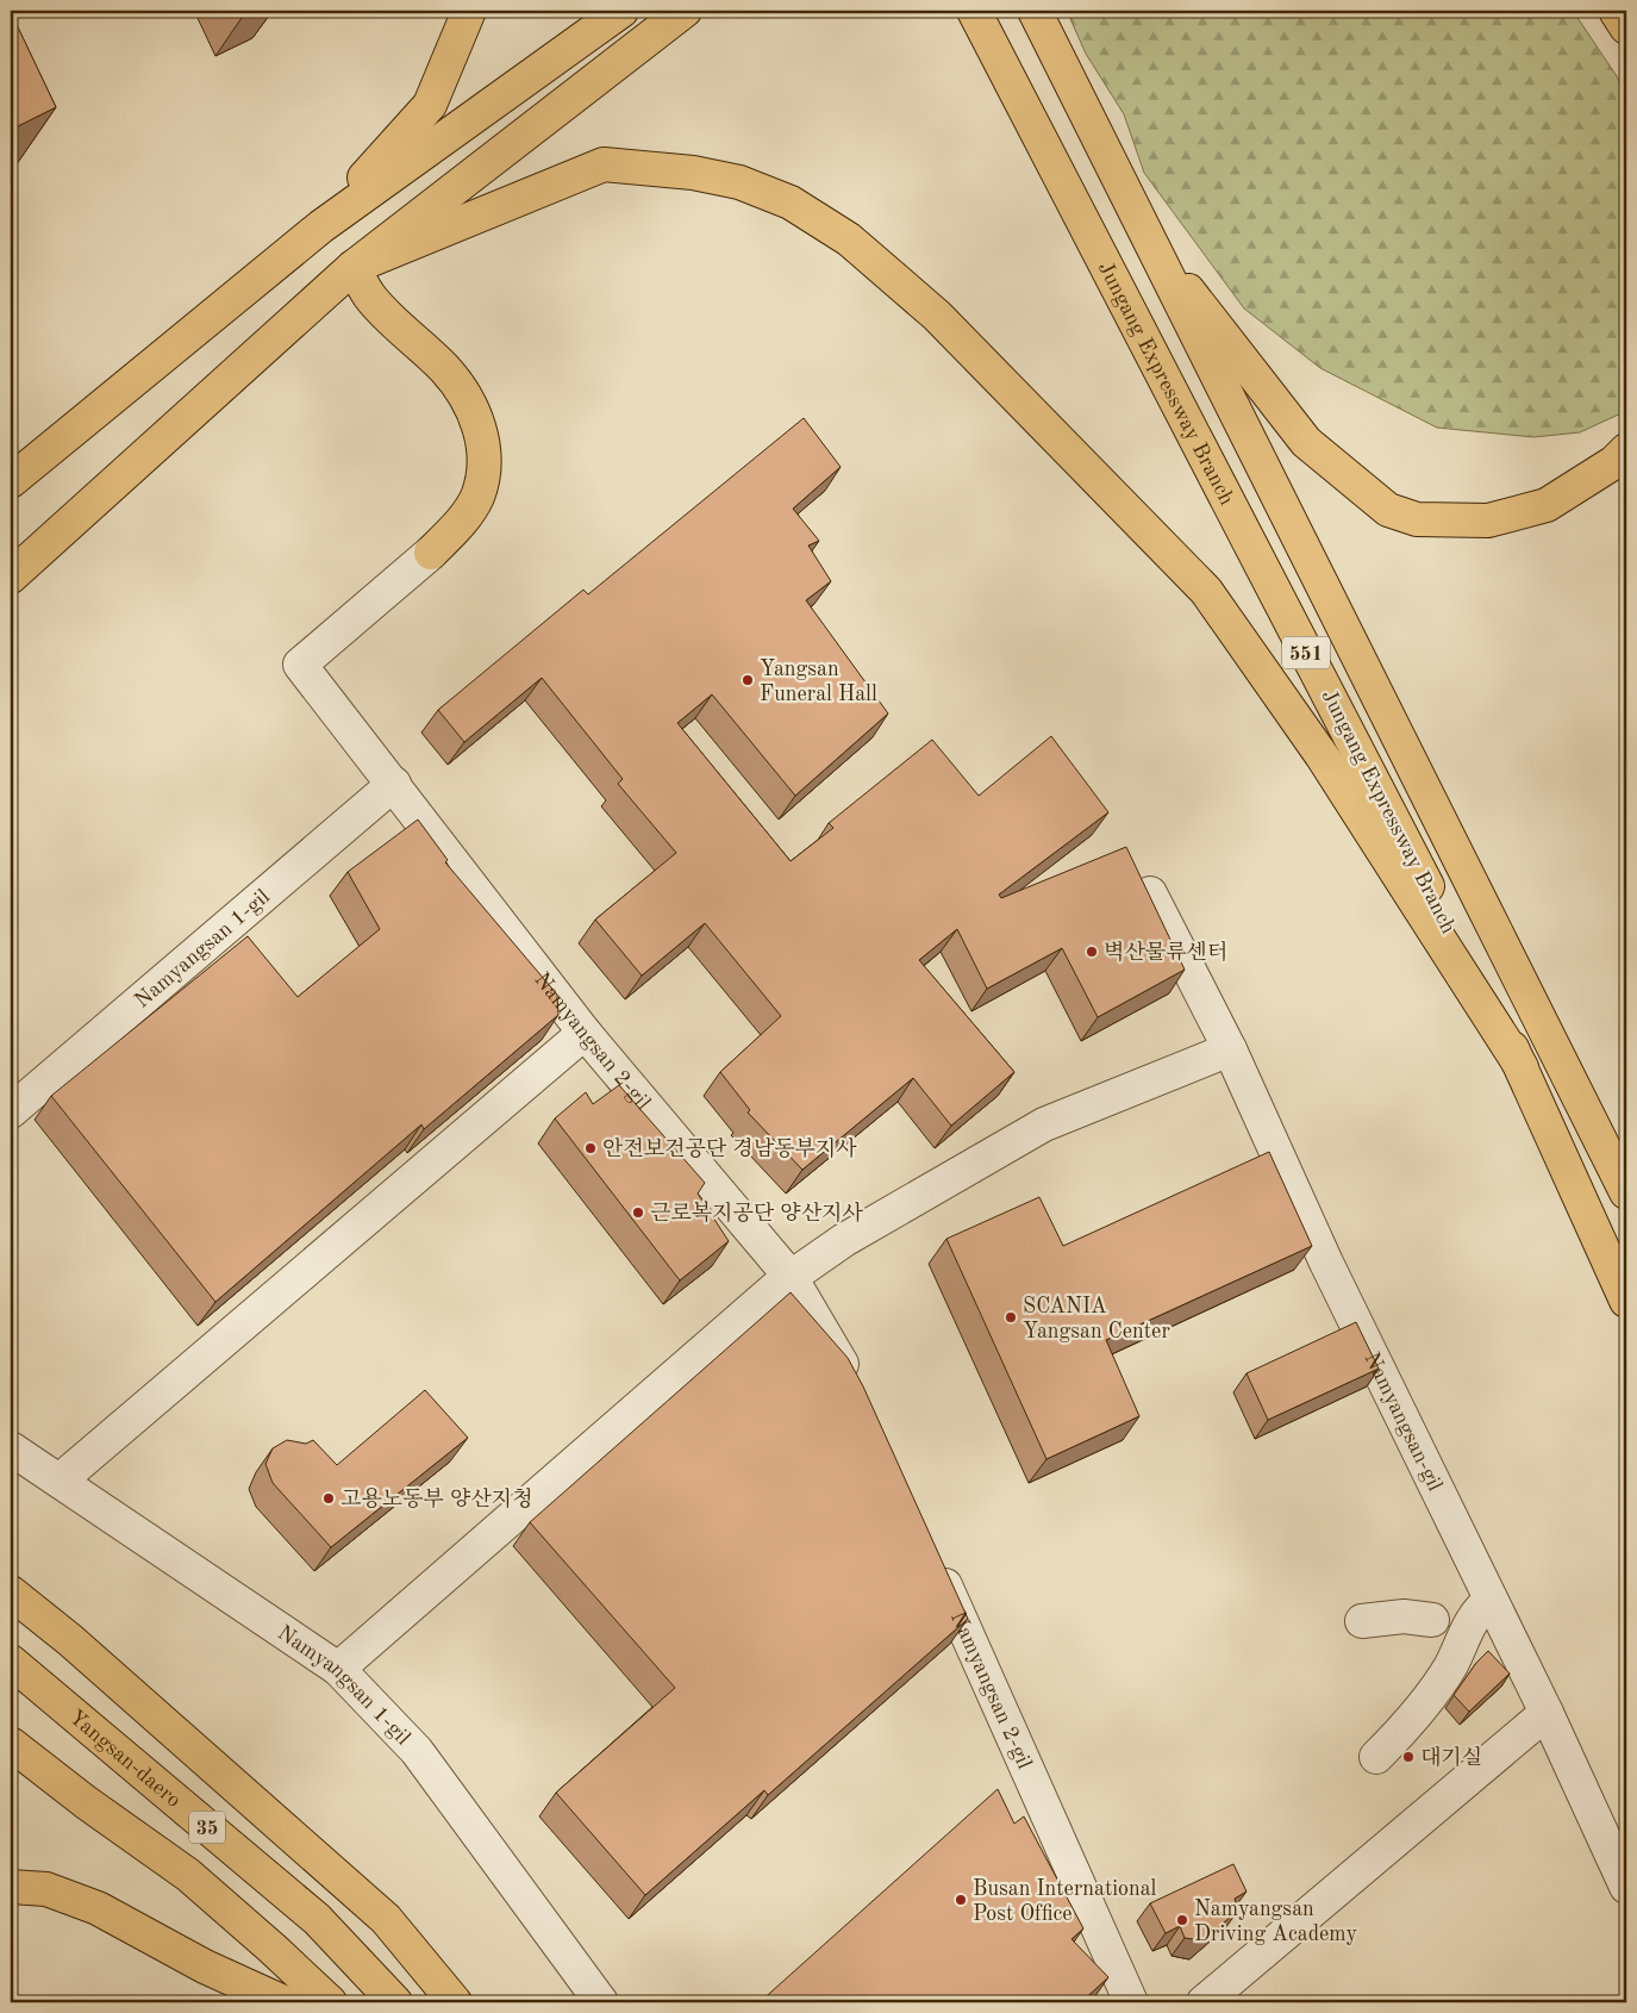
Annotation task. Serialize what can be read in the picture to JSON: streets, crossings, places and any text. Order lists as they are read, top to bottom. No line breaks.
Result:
{"streets":{"main road":["Jungang Expressway Branch","551","Yangsan-daero","35"],"street":["Namyangsan 1-gil","Namyangsan 2-gil","Namyangsan-gil"]},"crossings":[["Namyangsan 1-gil","Namyangsan 2-gil"]],"places":["Yangsan Funeral Hall","벽산물류센터","안전보건공단 경남동부지사","근로복지공단 양산지사","SCANIA Yangsan Center","고용노동부 양산지청","대기실","Busan International Post Office","Namyangsan Driving Academy"]}
